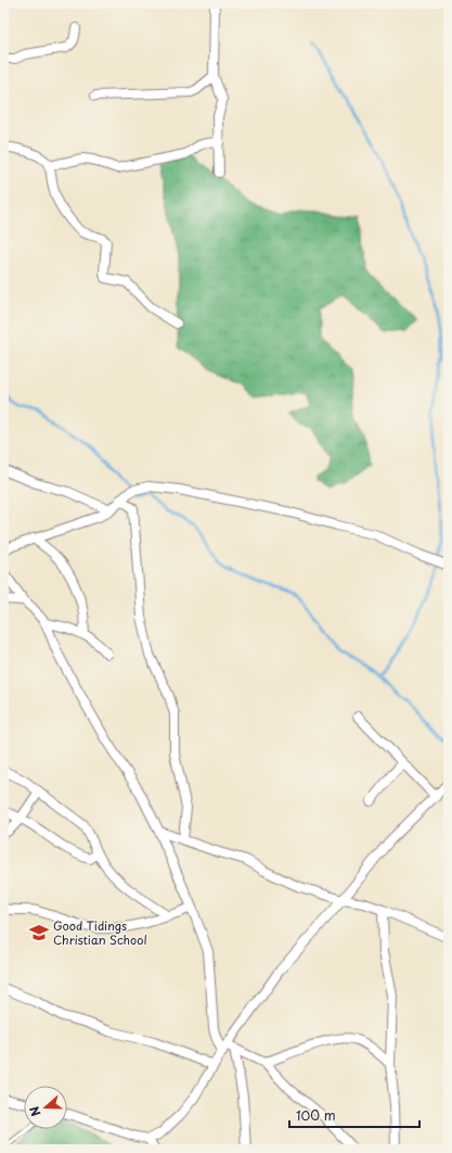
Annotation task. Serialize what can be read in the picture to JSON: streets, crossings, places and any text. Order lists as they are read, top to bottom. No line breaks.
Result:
{"places":{"school or university":["Good Tidings Christian School"]},"scale_bar":"100 m","north":"left"}
